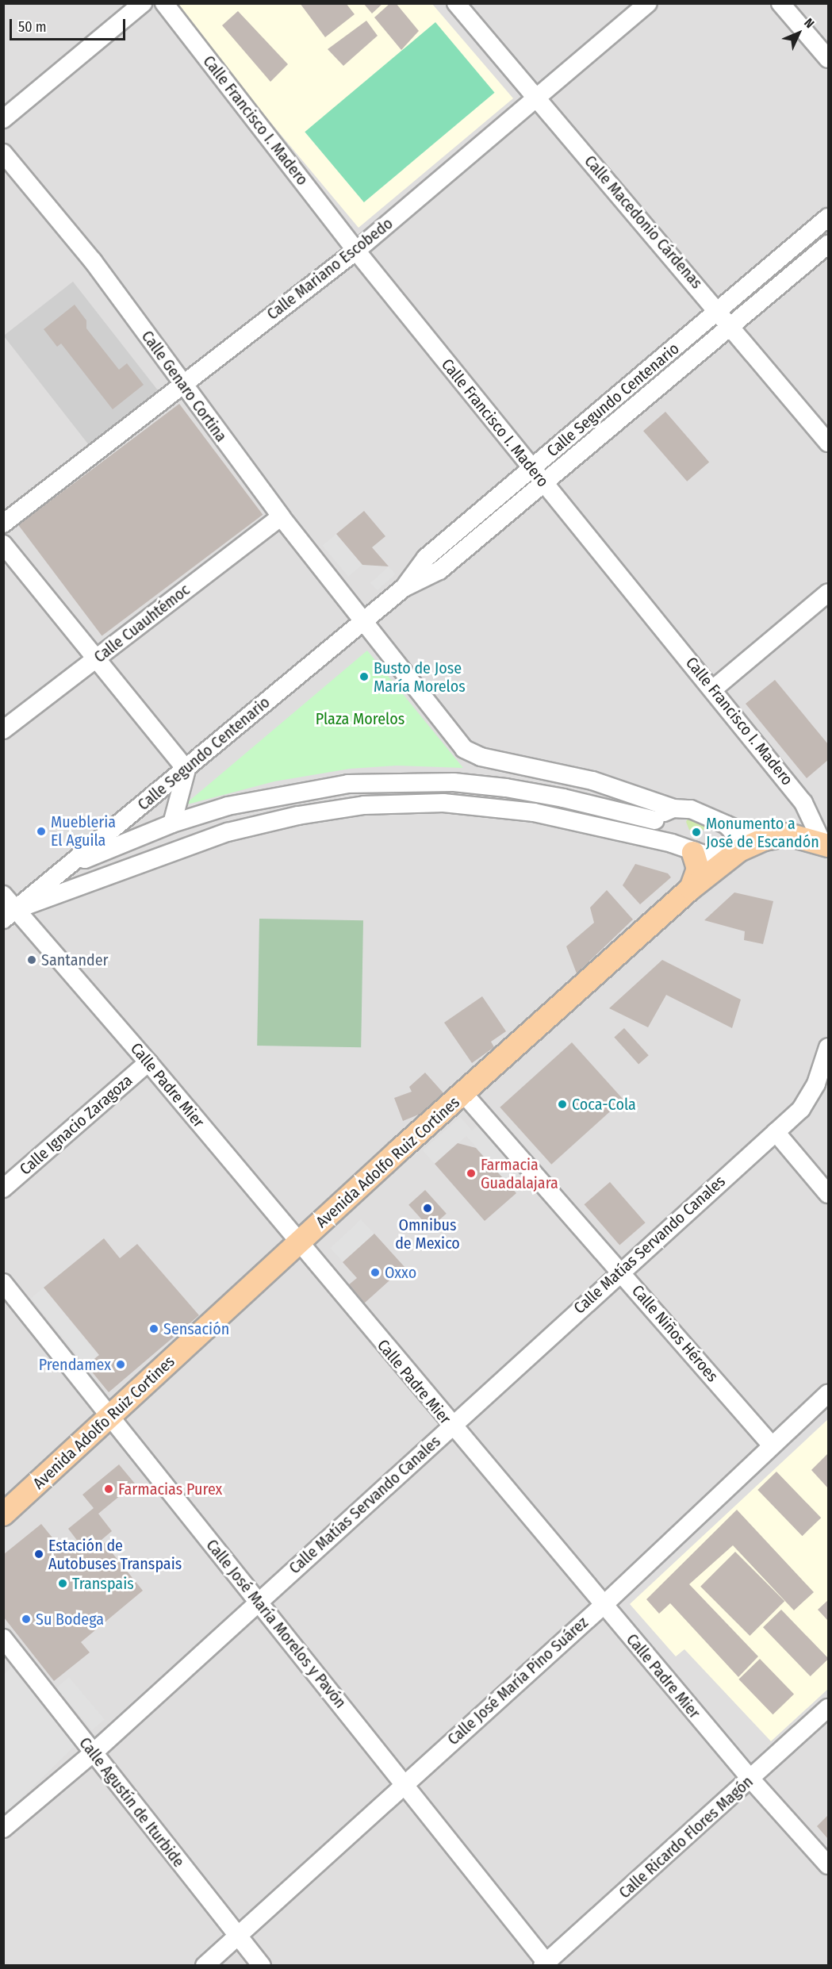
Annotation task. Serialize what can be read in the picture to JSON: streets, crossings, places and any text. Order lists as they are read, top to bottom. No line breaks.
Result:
{"streets":{"main road":["Avenida Adolfo Ruiz Cortines"],"street":["Calle Francisco I. Madero","Calle Macedonio Cárdenas","Calle Mariano Escobedo","Calle Genaro Cortina","Calle Segundo Centenario","Calle Cuauhtémoc","Calle Padre Mier","Calle Ignacio Zaragoza","Calle Matías Servando Canales","Calle Niños Héroes","Calle José María Morelos y Pavón","Calle José María Pino Suárez","Calle Agustín de Iturbide","Calle Ricardo Flores Magón"]},"crossings":[["Calle Francisco I. Madero","Calle Mariano Escobedo"],["Calle Francisco I. Madero","Calle Segundo Centenario"],["Calle Macedonio Cárdenas","Calle Mariano Escobedo"],["Calle Macedonio Cárdenas","Calle Segundo Centenario"],["Calle Mariano Escobedo","Calle Genaro Cortina"],["Calle Genaro Cortina","Calle Segundo Centenario"],["Calle Genaro Cortina","Calle Cuauhtémoc"],["Calle Genaro Cortina","Avenida Adolfo Ruiz Cortines"],["Calle Segundo Centenario","Calle Padre Mier"],["Calle Padre Mier","Calle Ignacio Zaragoza"],["Calle Padre Mier","Avenida Adolfo Ruiz Cortines"],["Calle Padre Mier","Calle Matías Servando Canales"],["Calle Padre Mier","Calle José María Pino Suárez"],["Calle Padre Mier","Calle Ricardo Flores Magón"],["Avenida Adolfo Ruiz Cortines","Calle Niños Héroes"],["Avenida Adolfo Ruiz Cortines","Calle José María Morelos y Pavón"],["Calle Matías Servando Canales","Calle Niños Héroes"],["Calle Matías Servando Canales","Calle José María Morelos y Pavón"],["Calle Matías Servando Canales","Calle Agustín de Iturbide"],["Calle Niños Héroes","Calle José María Pino Suárez"],["Calle José María Morelos y Pavón","Calle José María Pino Suárez"],["Calle José María Morelos y Pavón","Calle Ricardo Flores Magón"],["Calle José María Pino Suárez","Calle Agustín de Iturbide"]],"parks":["Plaza Morelos"],"places":["Busto de Jose María Morelos","Muebleria El Aguila","Monumento a José de Escandón","Santander","Coca-Cola","Farmacia Guadalajara","Omnibus de Mexico","Oxxo","Sensación","Prendamex","Farmacias Purex","Estación de Autobuses Transpais","Transpais","Su Bodega"],"scale_bar":"50 m","north":"top right"}
